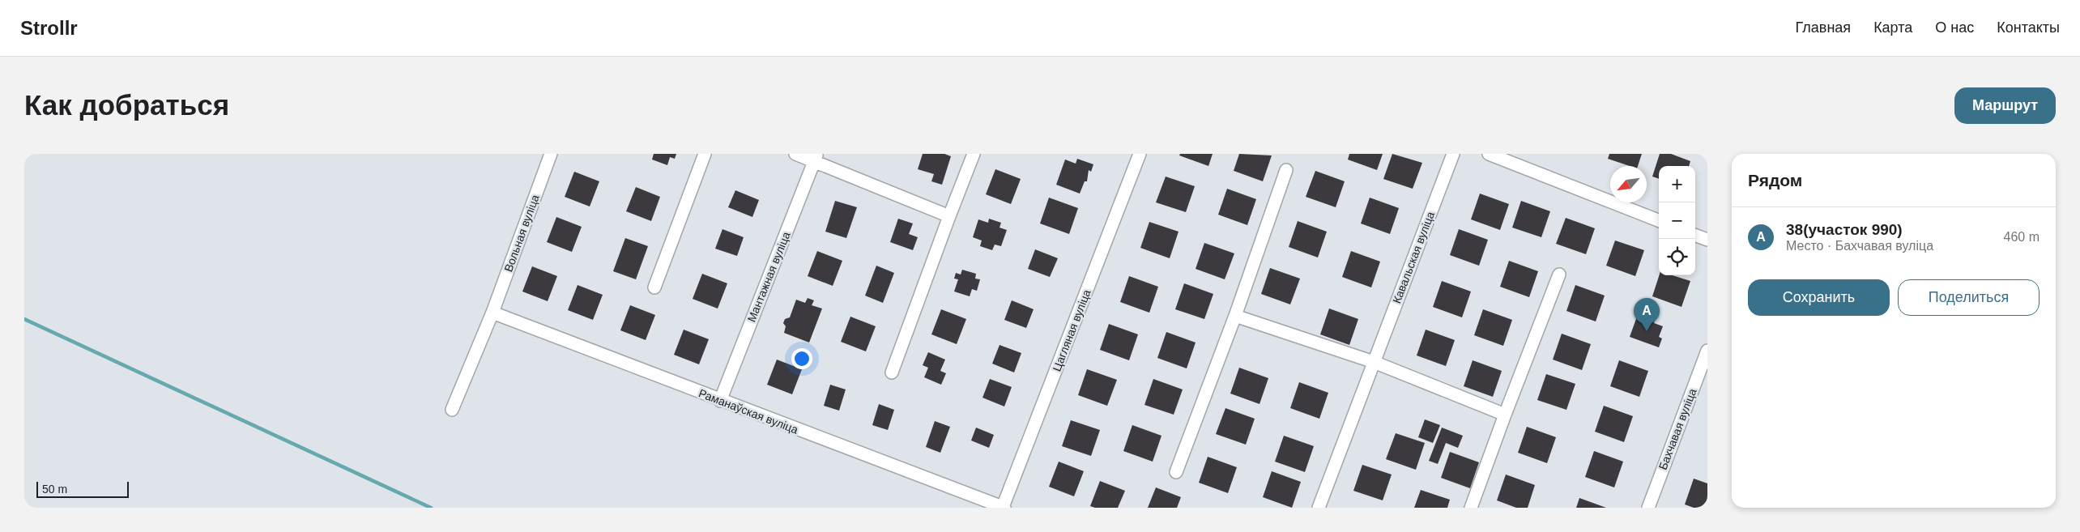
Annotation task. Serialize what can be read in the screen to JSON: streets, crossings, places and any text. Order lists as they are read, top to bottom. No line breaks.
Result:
{"streets":{"street":["Вольная вуліца","Кавальская вуліца","Мантажная вуліца","Цагляная вуліца","Раманаўская вуліца","Бахчавая вуліца"]},"crossings":[["Вольная вуліца","Раманаўская вуліца"],["Мантажная вуліца","Раманаўская вуліца"],["Цагляная вуліца","Раманаўская вуліца"]],"scale_bar":"50 m","north":"bottom left","page":{"header":"Strollr","nav":["Главная","Карта","О нас","Контакты"],"buttons":["Маршрут",["Сохранить","Поделиться"]],"title":"Как добраться","heading":"Рядом","map_buttons":["+","−"],"list":[{"mark":"A","name":"38(участок 990)","note":"Место · Бахчавая вуліца","value":"460 m"}],"pins":"A","scale":"50 m"}}
